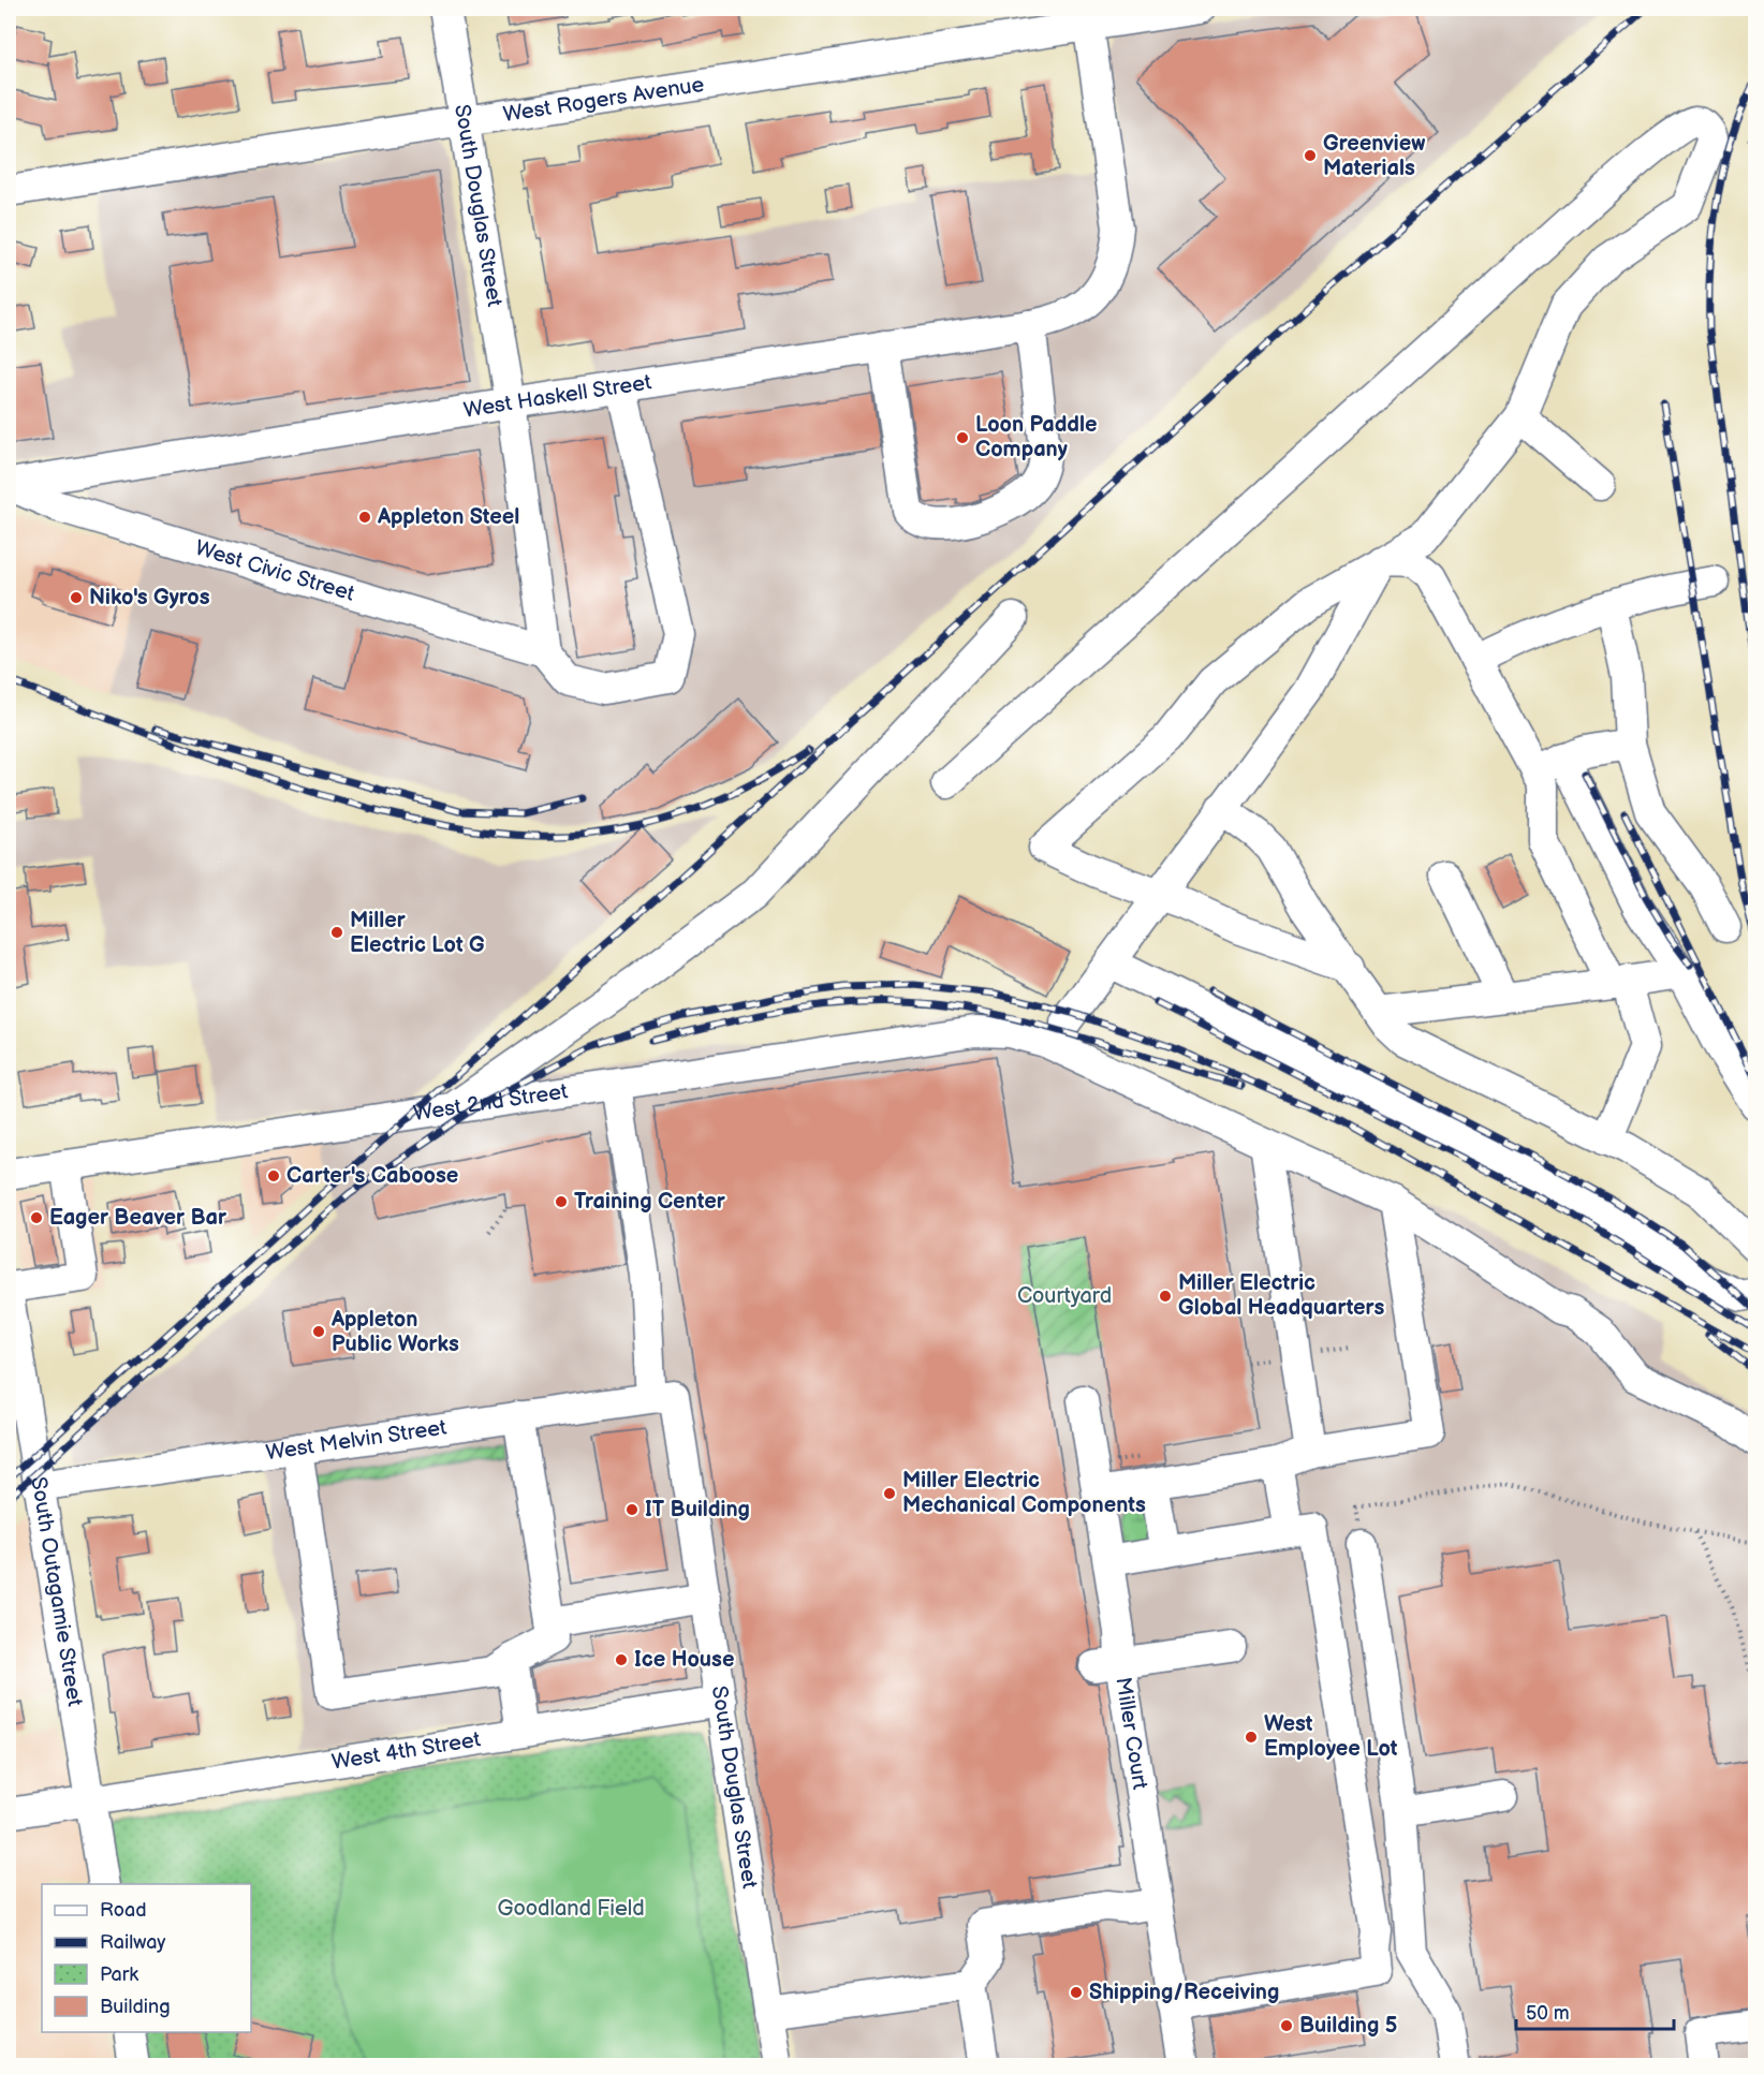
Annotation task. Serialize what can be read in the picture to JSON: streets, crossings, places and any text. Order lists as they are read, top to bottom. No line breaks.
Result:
{"streets":{"street":["West Rogers Avenue","South Douglas Street","West Haskell Street","West Civic Street","West 2nd Street","West Melvin Street","South Outagamie Street","Miller Court","West 4th Street"]},"crossings":[["West Rogers Avenue","South Douglas Street"],["West Rogers Avenue","West Haskell Street"],["South Douglas Street","West Haskell Street"],["South Douglas Street","West Civic Street"],["South Douglas Street","West 2nd Street"],["South Douglas Street","West Melvin Street"],["South Douglas Street","West 4th Street"],["West Haskell Street","West Civic Street"],["West Melvin Street","South Outagamie Street"],["South Outagamie Street","West 4th Street"]],"parks":["Courtyard","Goodland Field"],"places":["Greenview Materials","Loon Paddle Company","Appleton Steel","Niko's Gyros","Miller Electric Lot G","Carter's Caboose","Training Center","Eager Beaver Bar","Miller Electric Global Headquarters","Appleton Public Works","Miller Electric Mechanical Components","IT Building","Ice House","West Employee Lot","Shipping/Receiving","Building 5"],"legend":["Road","Railway","Park","Building"],"scale_bar":"50 m"}
